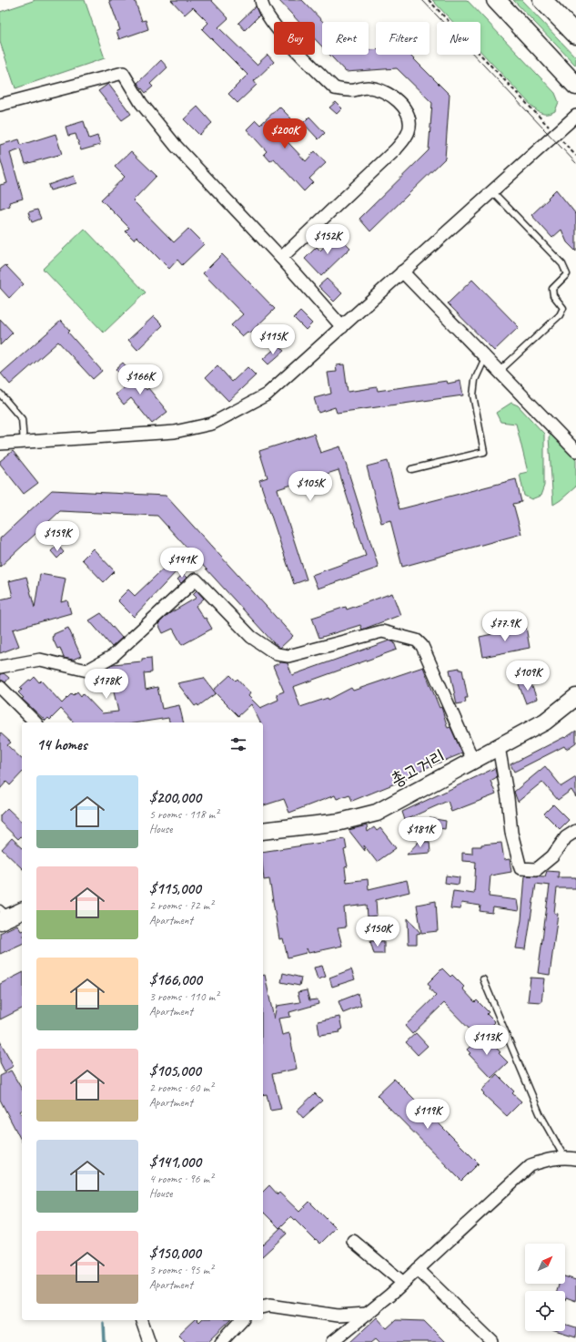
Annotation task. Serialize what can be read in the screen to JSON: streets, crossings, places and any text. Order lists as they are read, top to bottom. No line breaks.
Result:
{"streets":{"street":["총고거리"]},"north":"top right","page":{"chip":["Buy","Rent","Filters","New"],"price":["$200K","$152K","$115K","$166K","$105K","$159K","$141K","$77.9K","$109K","$178K","$181K","$150K","$113K","$119K"],"heading":"14 homes","list":[{"name":"$200,000","note":"5 rooms · 118 m² · House"},{"name":"$115,000","note":"2 rooms · 72 m² · Apartment"},{"name":"$166,000","note":"3 rooms · 110 m² · Apartment"},{"name":"$105,000","note":"2 rooms · 60 m² · Apartment"},{"name":"$141,000","note":"4 rooms · 96 m² · House"},{"name":"$150,000","note":"3 rooms · 95 m² · Apartment"}]}}
